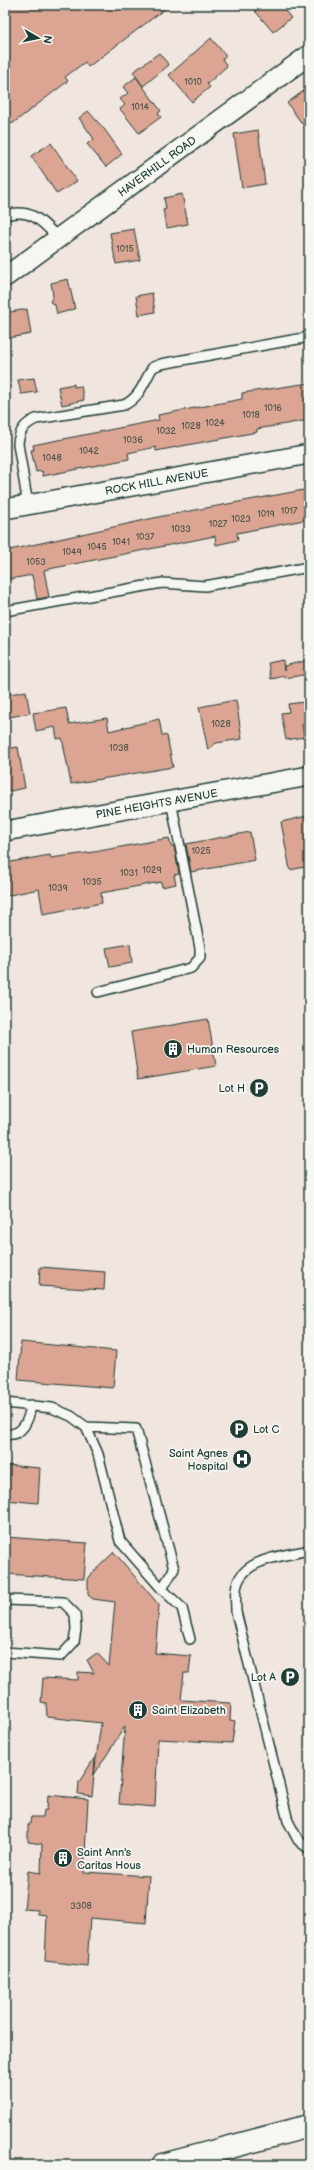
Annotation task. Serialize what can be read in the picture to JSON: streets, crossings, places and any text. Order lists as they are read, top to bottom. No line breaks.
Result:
{"streets":{"street":["HAVERHILL ROAD","ROCK HILL AVENUE","PINE HEIGHTS AVENUE"]},"places":{"building":["Human Resources","Saint Elizabeth","Saint Ann's Caritas Hous"],"parking":["Lot H","Lot C","Lot A"],"hospital":["Saint Agnes Hospital"]},"house_numbers":["1010","1014","1015","1016","1018","1024","1028","1032","1036","1042","1048","1017","1019","1023","1027","1033","1037","1041","1045","1049","1053","1028","1038","1025","1029","1031","1035","1039","3308"],"north":"right"}
